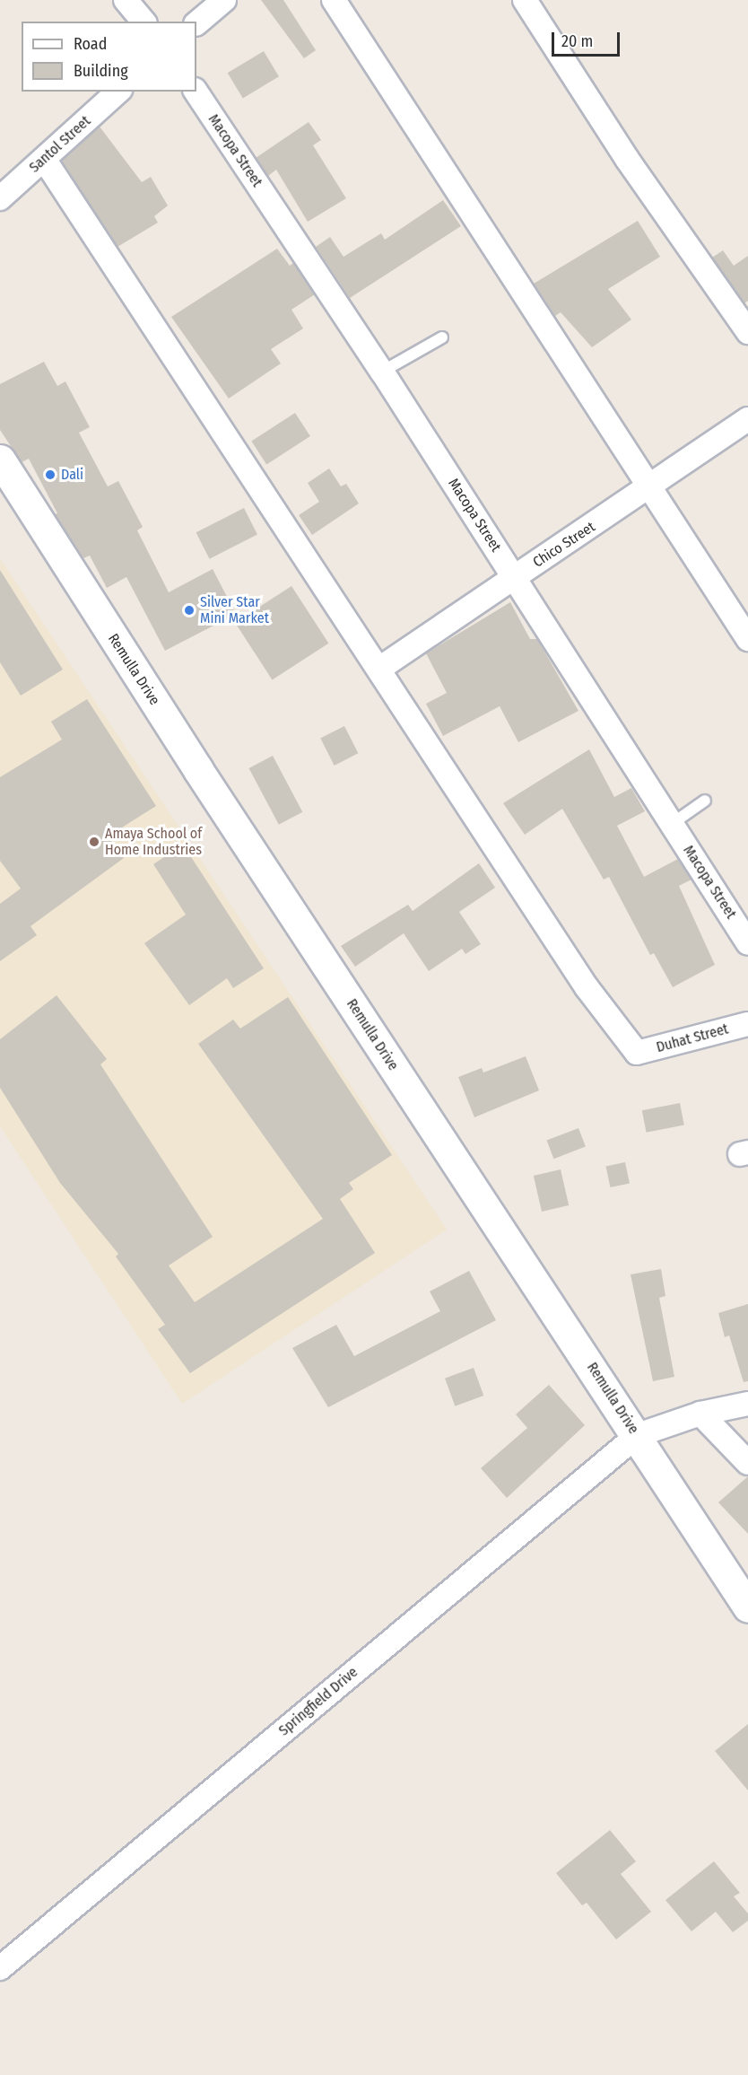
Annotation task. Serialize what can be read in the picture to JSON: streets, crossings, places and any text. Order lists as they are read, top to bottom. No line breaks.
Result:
{"streets":{"main road":["Remulla Drive"],"street":["Santol Street","Macopa Street","Chico Street","Duhat Street","Springfield Drive"]},"crossings":[["Macopa Street","Chico Street"],["Chico Street","Duhat Street"],["Remulla Drive","Springfield Drive"]],"places":["Dali","Silver Star Mini Market","Amaya School of Home Industries"],"legend":["Road","Building"],"scale_bar":"20 m"}
